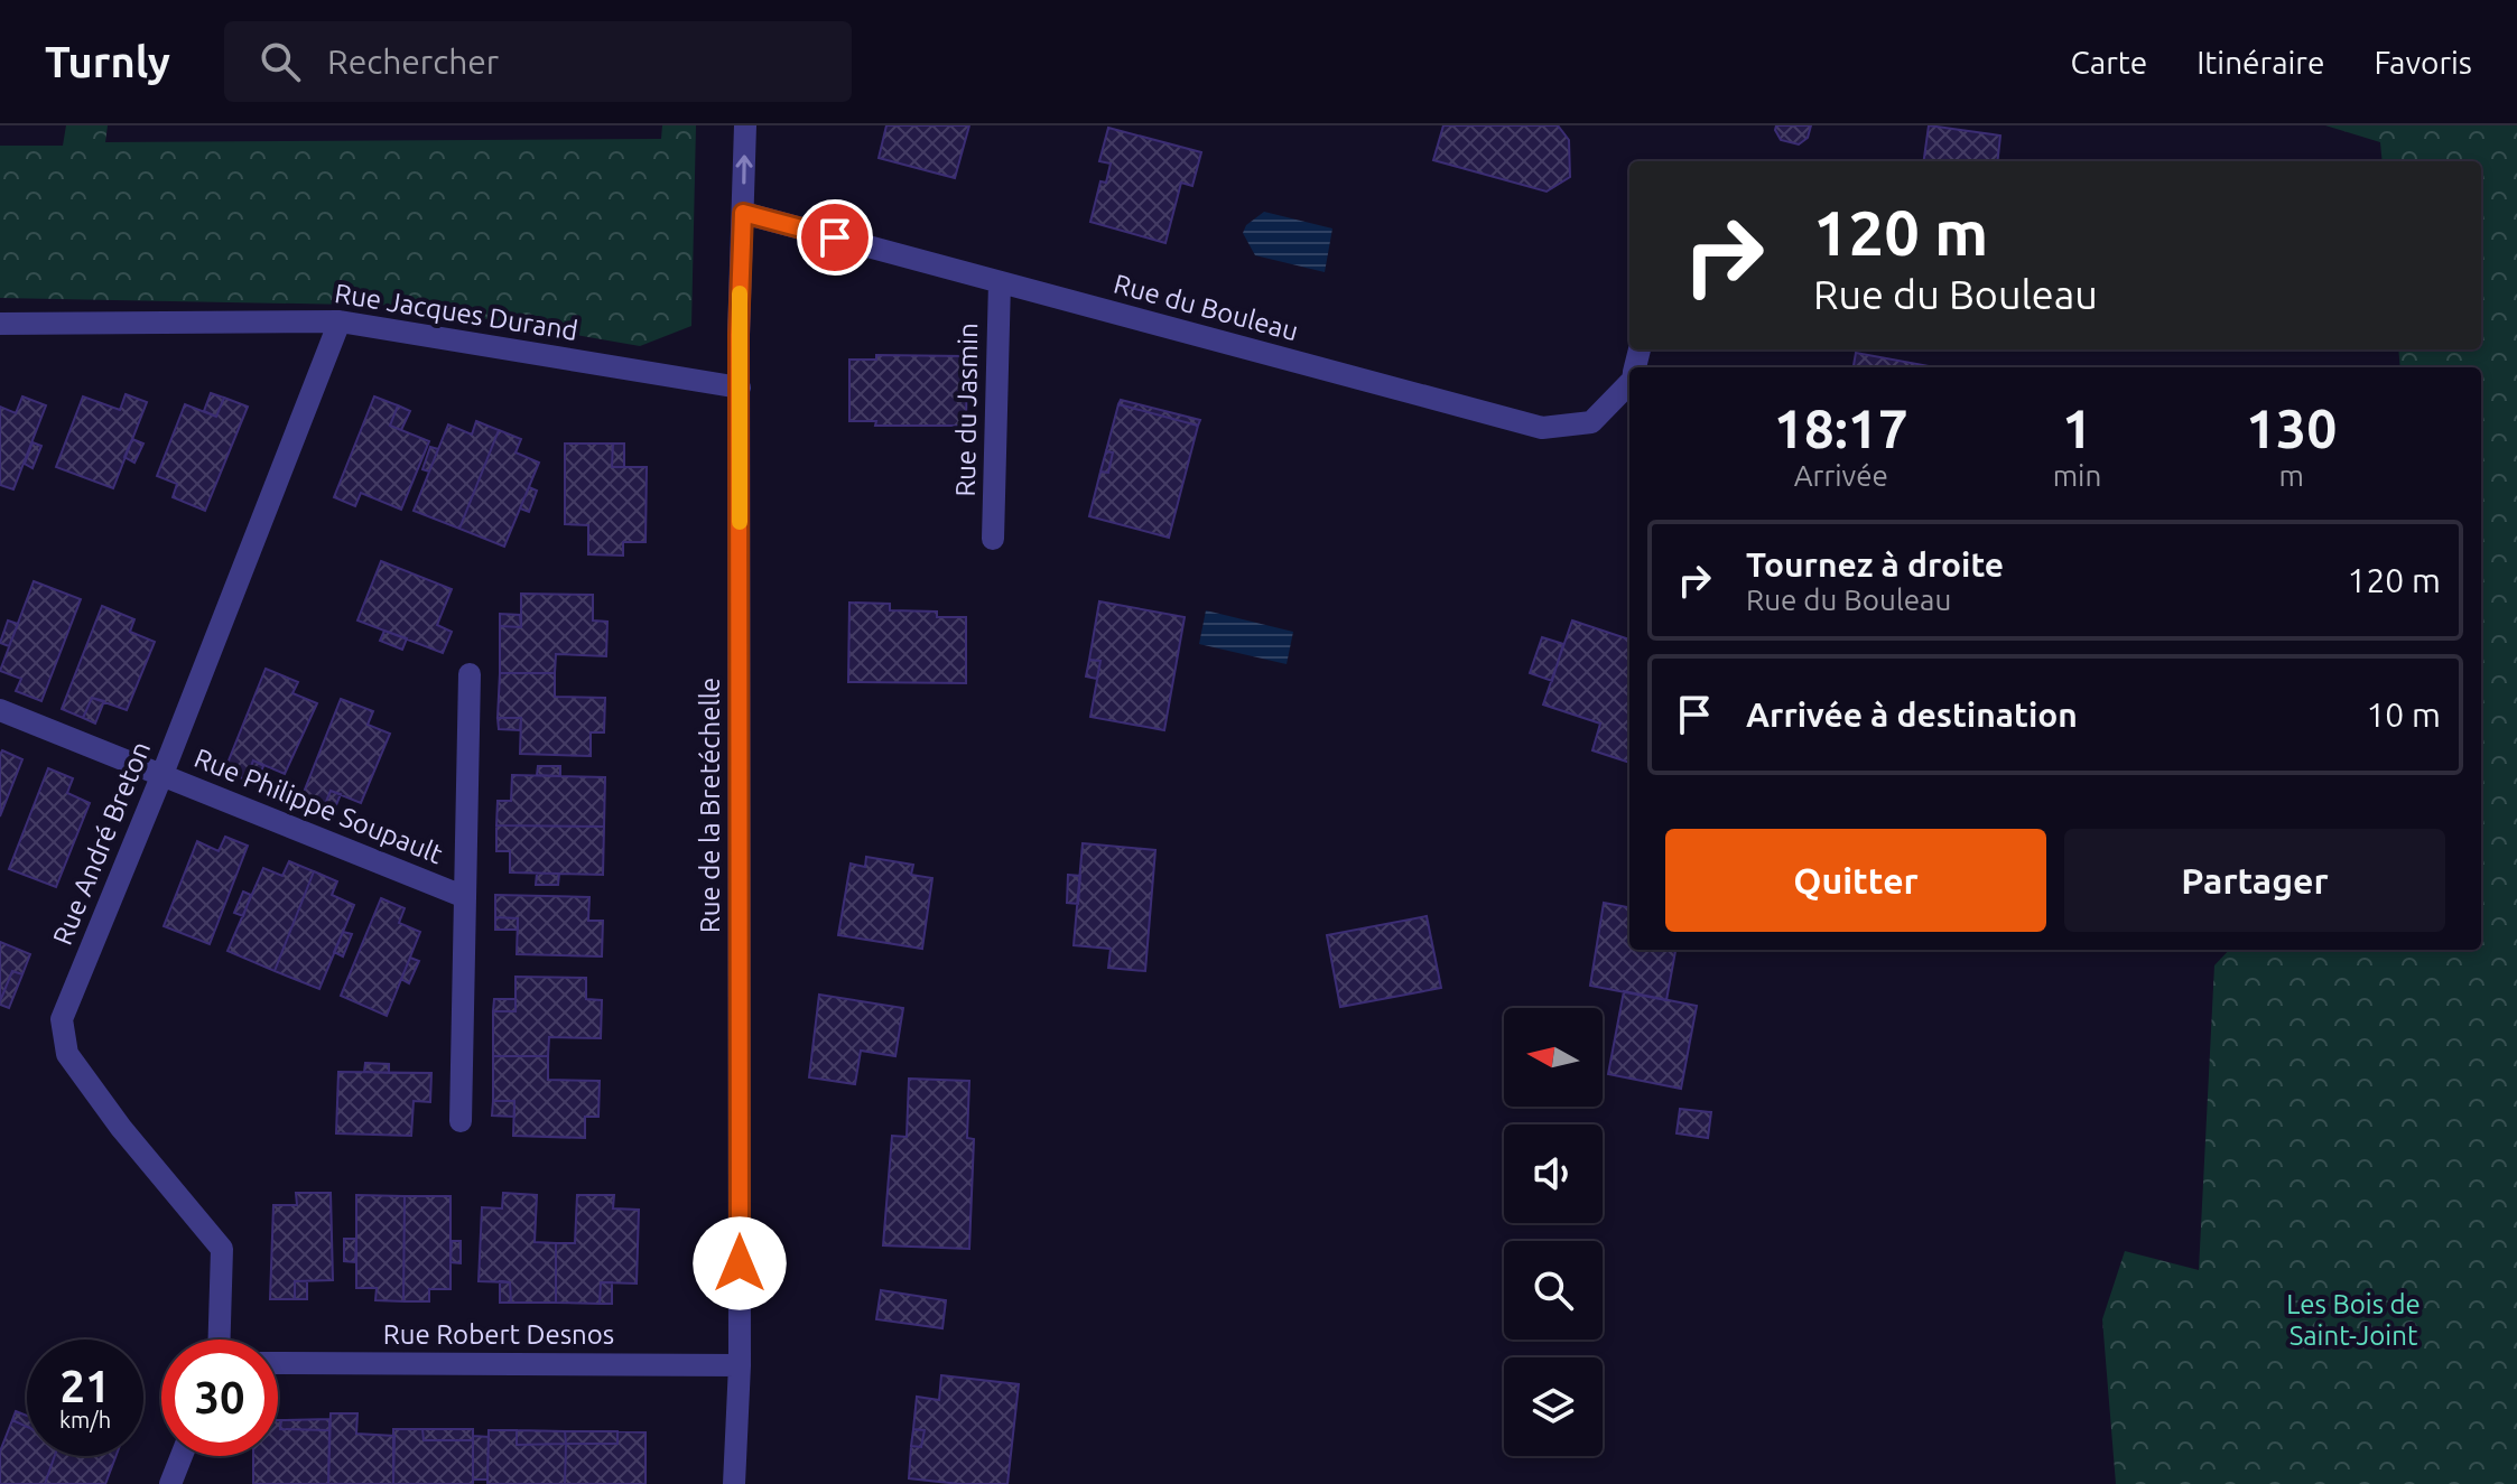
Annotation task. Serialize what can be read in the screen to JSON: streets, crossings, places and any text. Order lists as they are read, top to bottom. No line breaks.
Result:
{"streets":{"street":["Rue du Bouleau","Rue Jacques Durand","Rue du Jasmin","Rue de la Bretéchelle","Rue Philippe Soupault","Rue André Breton","Rue Robert Desnos"]},"crossings":[["Rue du Bouleau","Rue du Jasmin"],["Rue du Bouleau","Rue de la Bretéchelle"],["Rue Jacques Durand","Rue de la Bretéchelle"],["Rue Jacques Durand","Rue André Breton"],["Rue de la Bretéchelle","Rue Robert Desnos"],["Rue Philippe Soupault","Rue André Breton"]],"parks":["Les Bois de Saint-Joint"],"north":"left","page":{"header":"Turnly","search":"Rechercher","nav":["Carte","Itinéraire","Favoris"],"turn":["120 m","Rue du Bouleau"],"eta":["18:17","Arrivée","1","min","130","m"],"list":[{"name":"Tournez à droite","note":"Rue du Bouleau","value":"120 m"},{"name":"Arrivée à destination","value":"10 m"}],"buttons":["Quitter","Partager"],"speed":"21 km/h","limit":"30"}}
